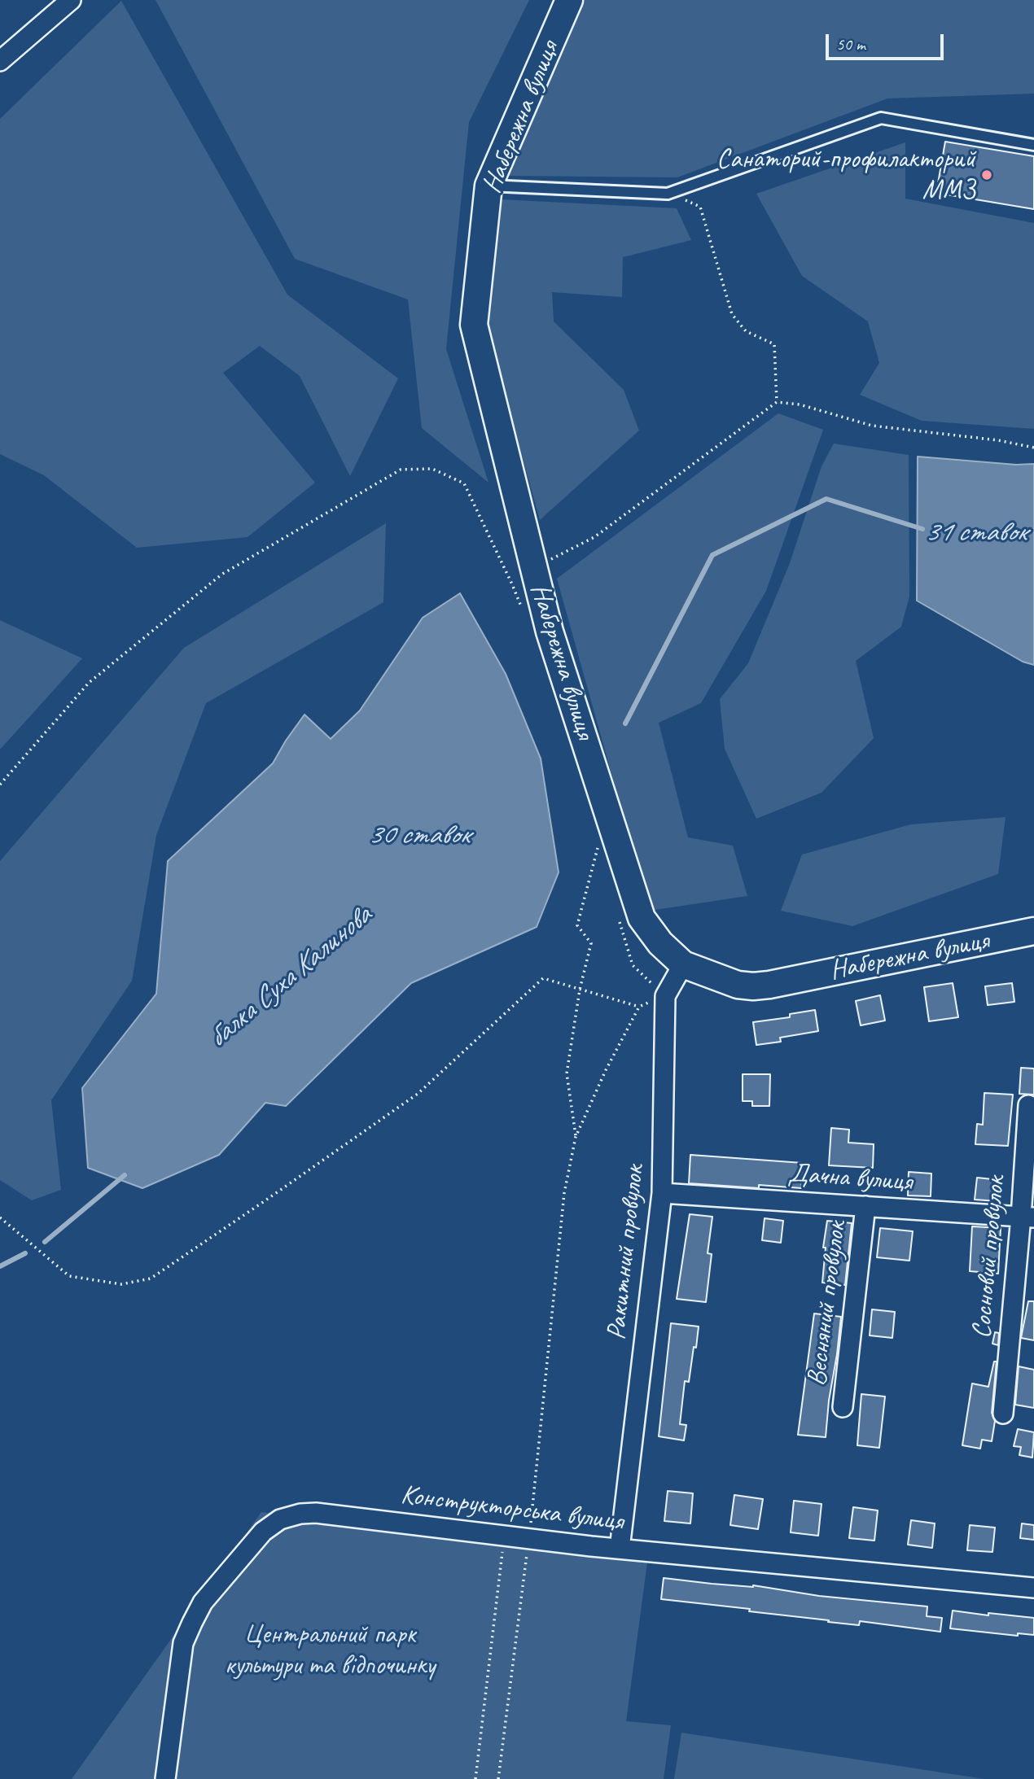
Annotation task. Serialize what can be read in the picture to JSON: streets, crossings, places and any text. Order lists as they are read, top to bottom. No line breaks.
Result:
{"streets":{"street":["Набережна вулиця","Дачна вулиця","Ракитний провулок","Сосновий провулок","Весняний провулок","Конструкторська вулиця"]},"crossings":[["Набережна вулиця","Ракитний провулок"],["Дачна вулиця","Ракитний провулок"],["Дачна вулиця","Сосновий провулок"],["Дачна вулиця","Весняний провулок"],["Ракитний провулок","Конструкторська вулиця"]],"water":["31 ставок","30 ставок","балка Суха Калинова"],"parks":["Центральний парк культури та відпочинку"],"places":["Санаторий-профилакторий ММЗ"],"scale_bar":"50 m"}
